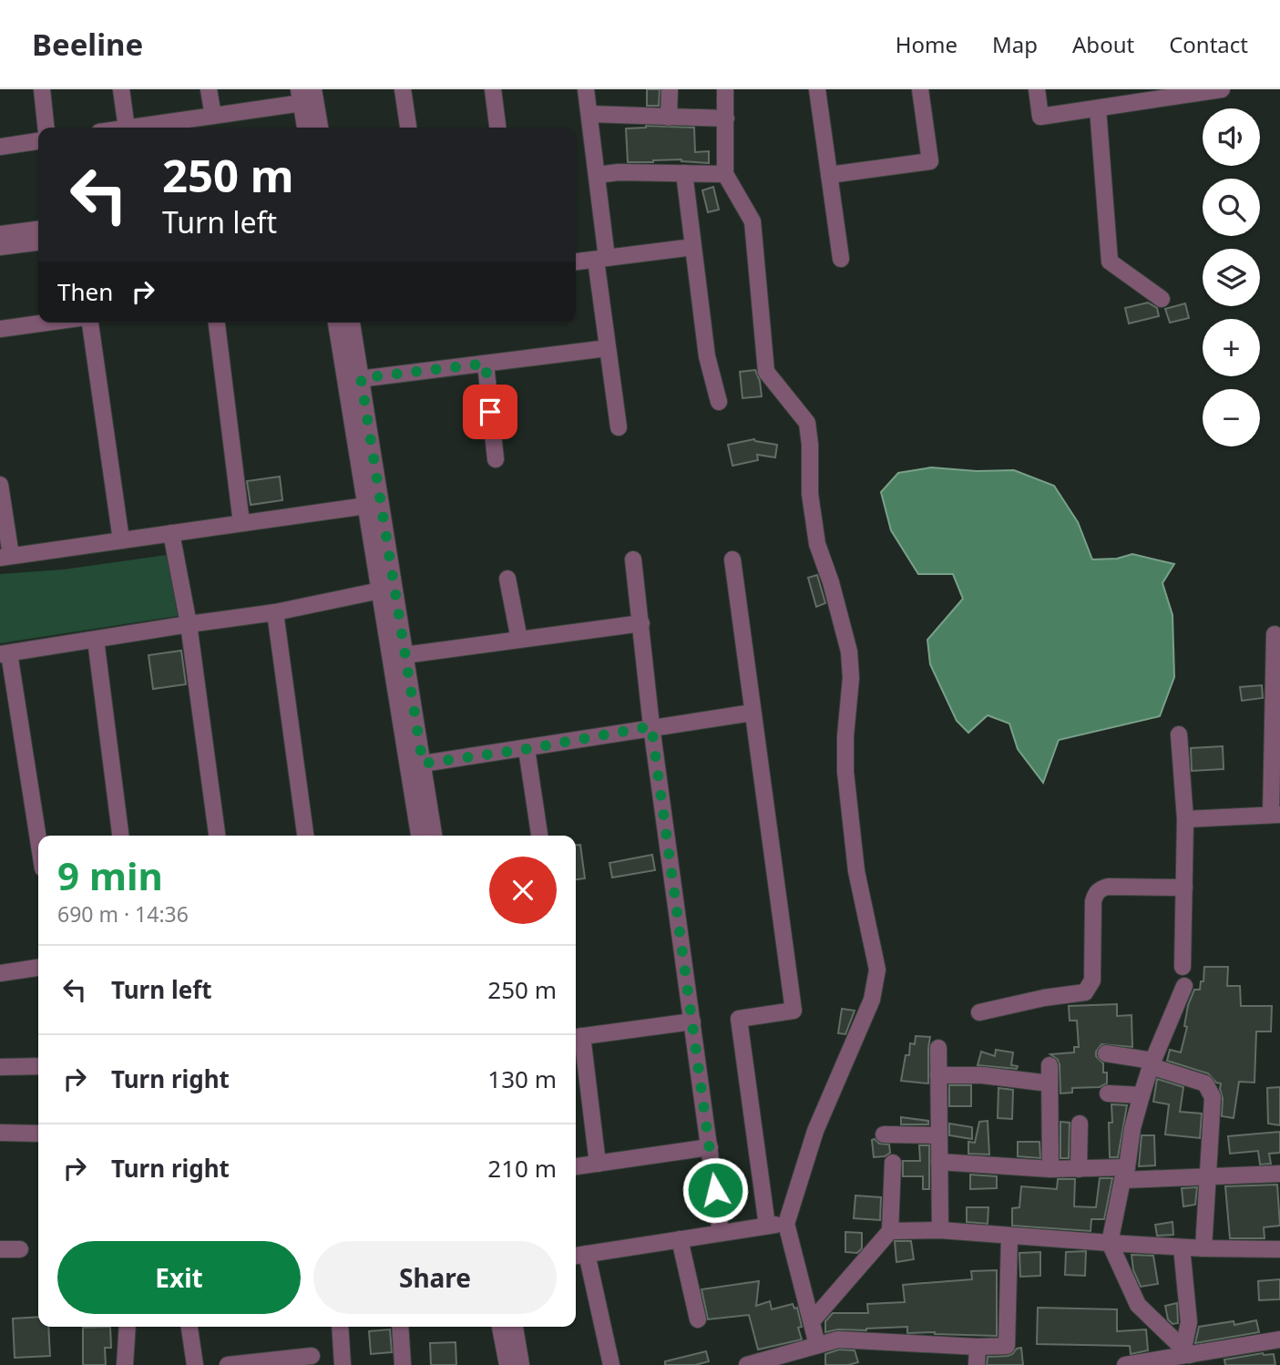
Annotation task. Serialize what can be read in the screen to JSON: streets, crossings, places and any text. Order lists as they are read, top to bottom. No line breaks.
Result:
{"page":{"header":"Beeline","nav":["Home","Map","About","Contact"],"map_buttons":["+","−"],"turn":["250 m","Turn left"],"then":"Then","heading":["9 min","690 m · 14:36"],"list":[{"name":"Turn left","value":"250 m"},{"name":"Turn right","value":"130 m"},{"name":"Turn right","value":"210 m"}],"buttons":["Exit","Share"]}}
